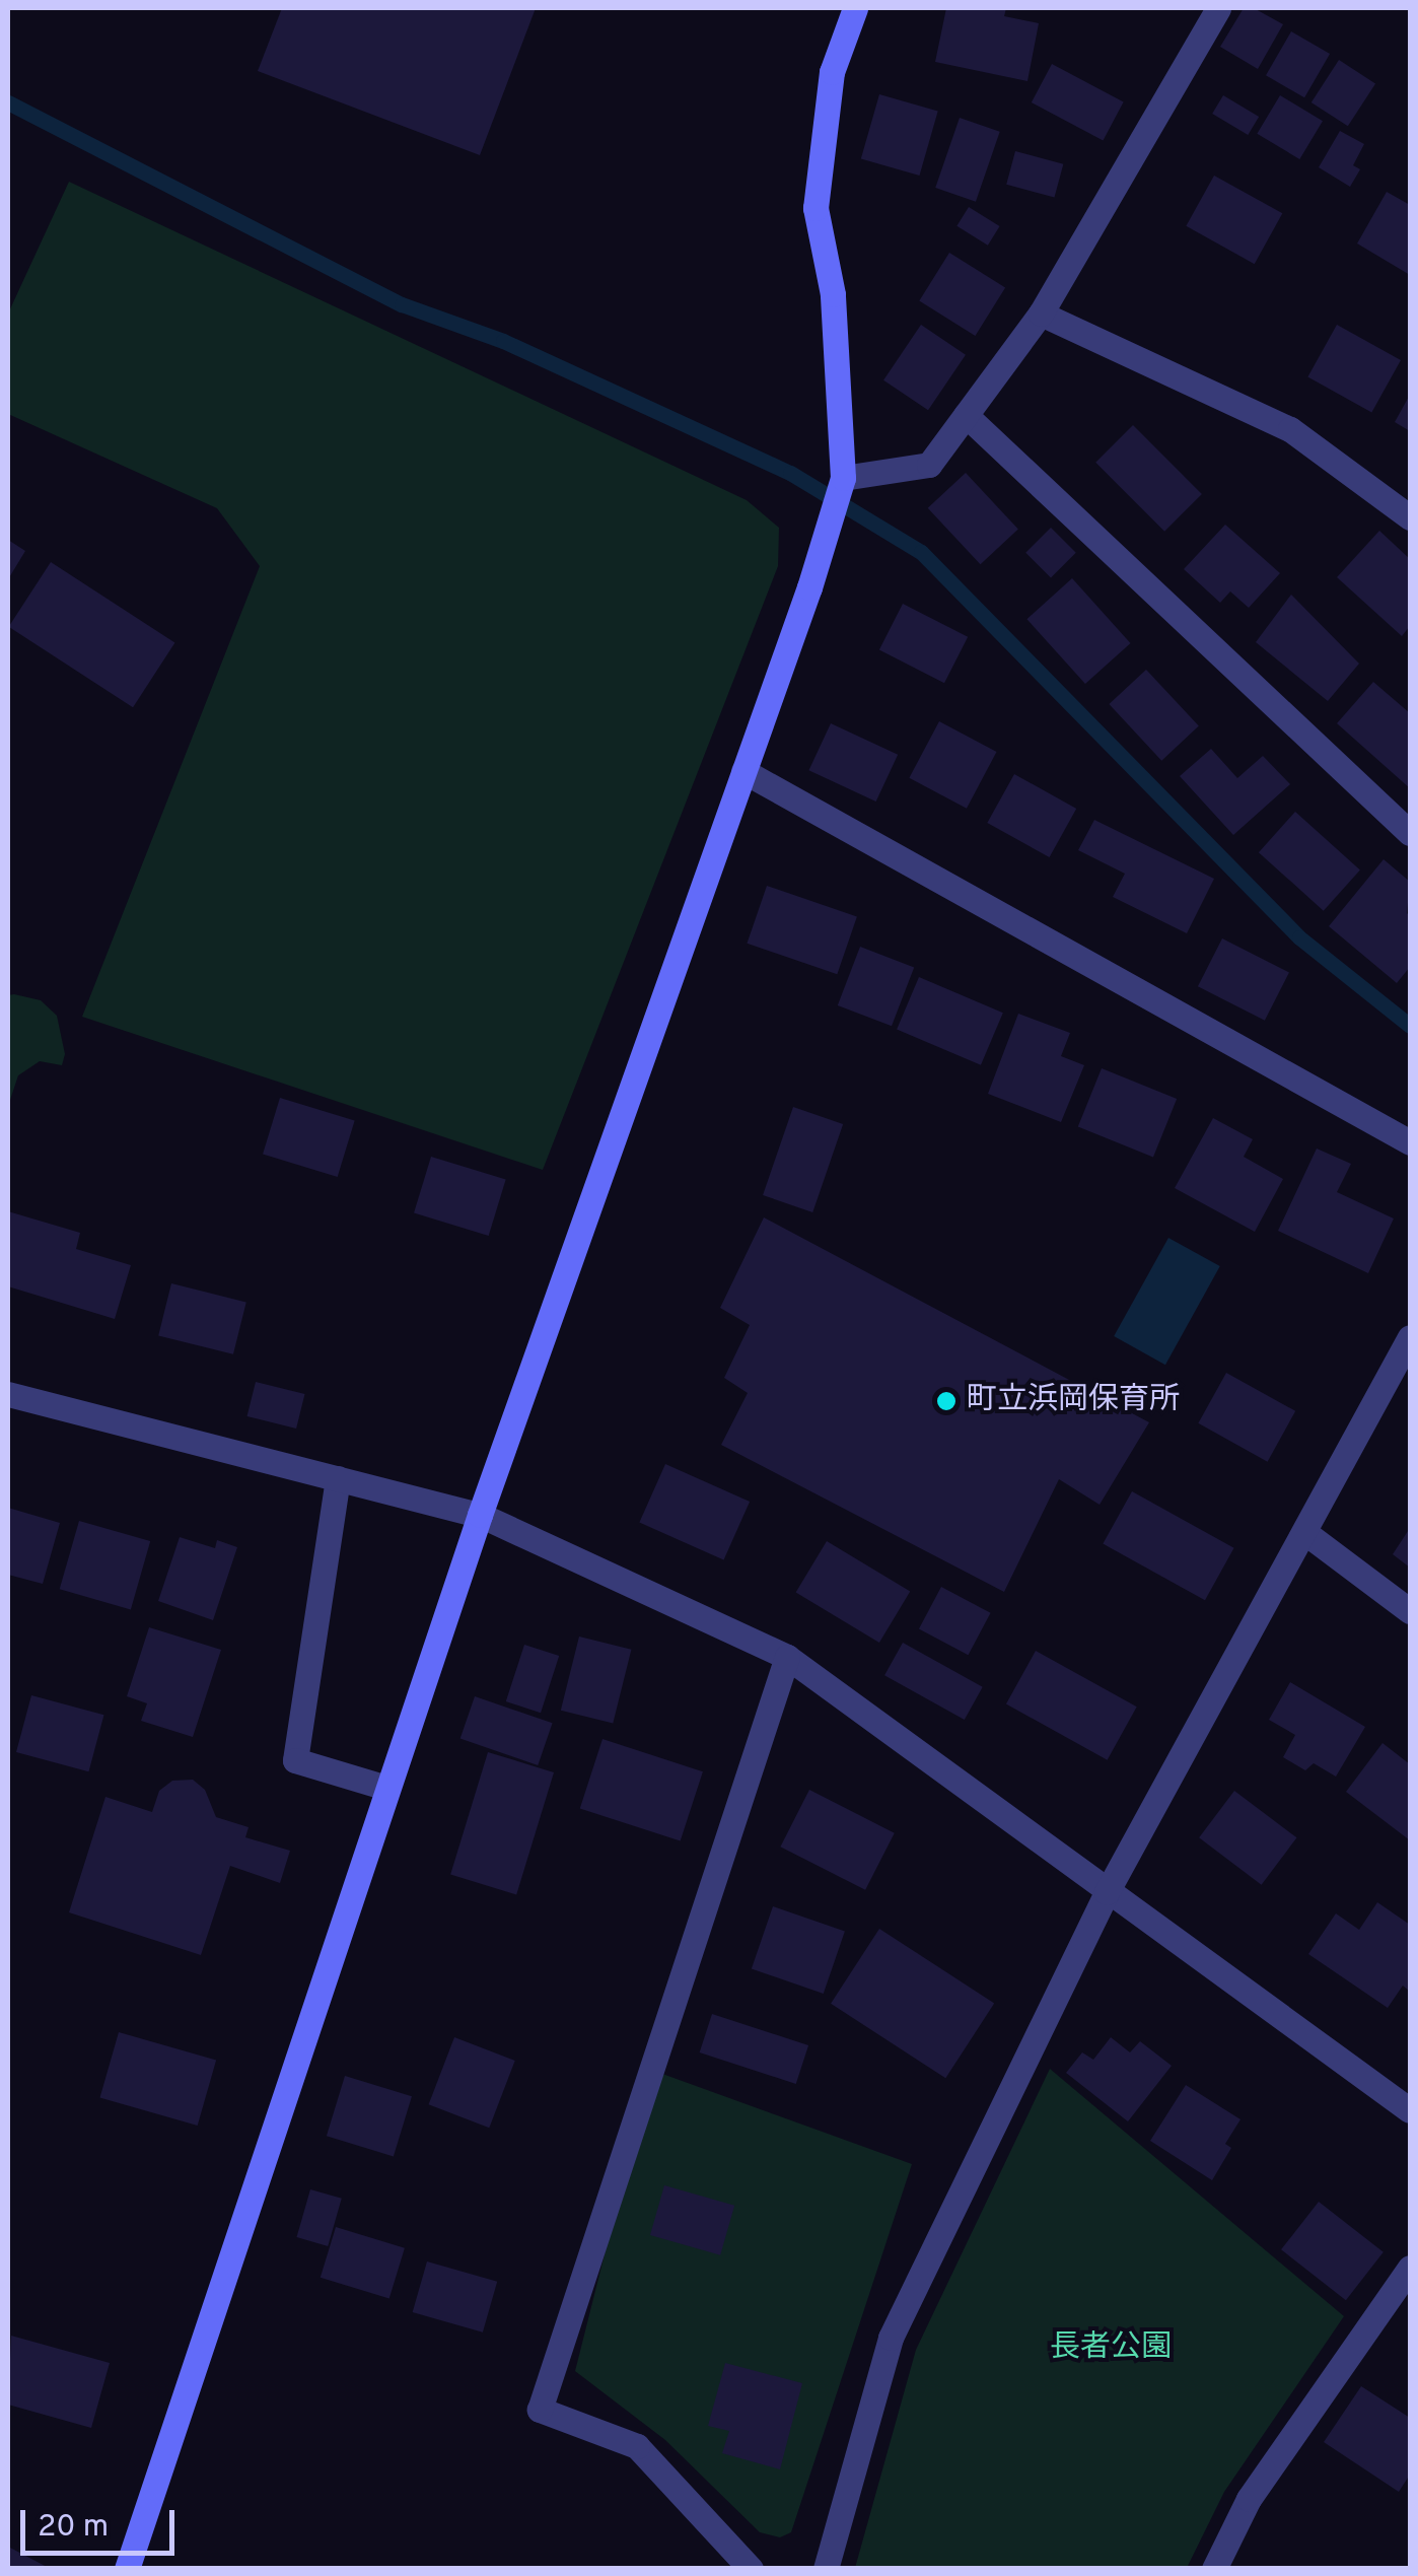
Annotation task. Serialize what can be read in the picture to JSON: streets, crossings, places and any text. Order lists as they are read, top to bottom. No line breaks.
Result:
{"parks":["長者公園"],"places":["町立浜岡保育所"],"scale_bar":"20 m"}
